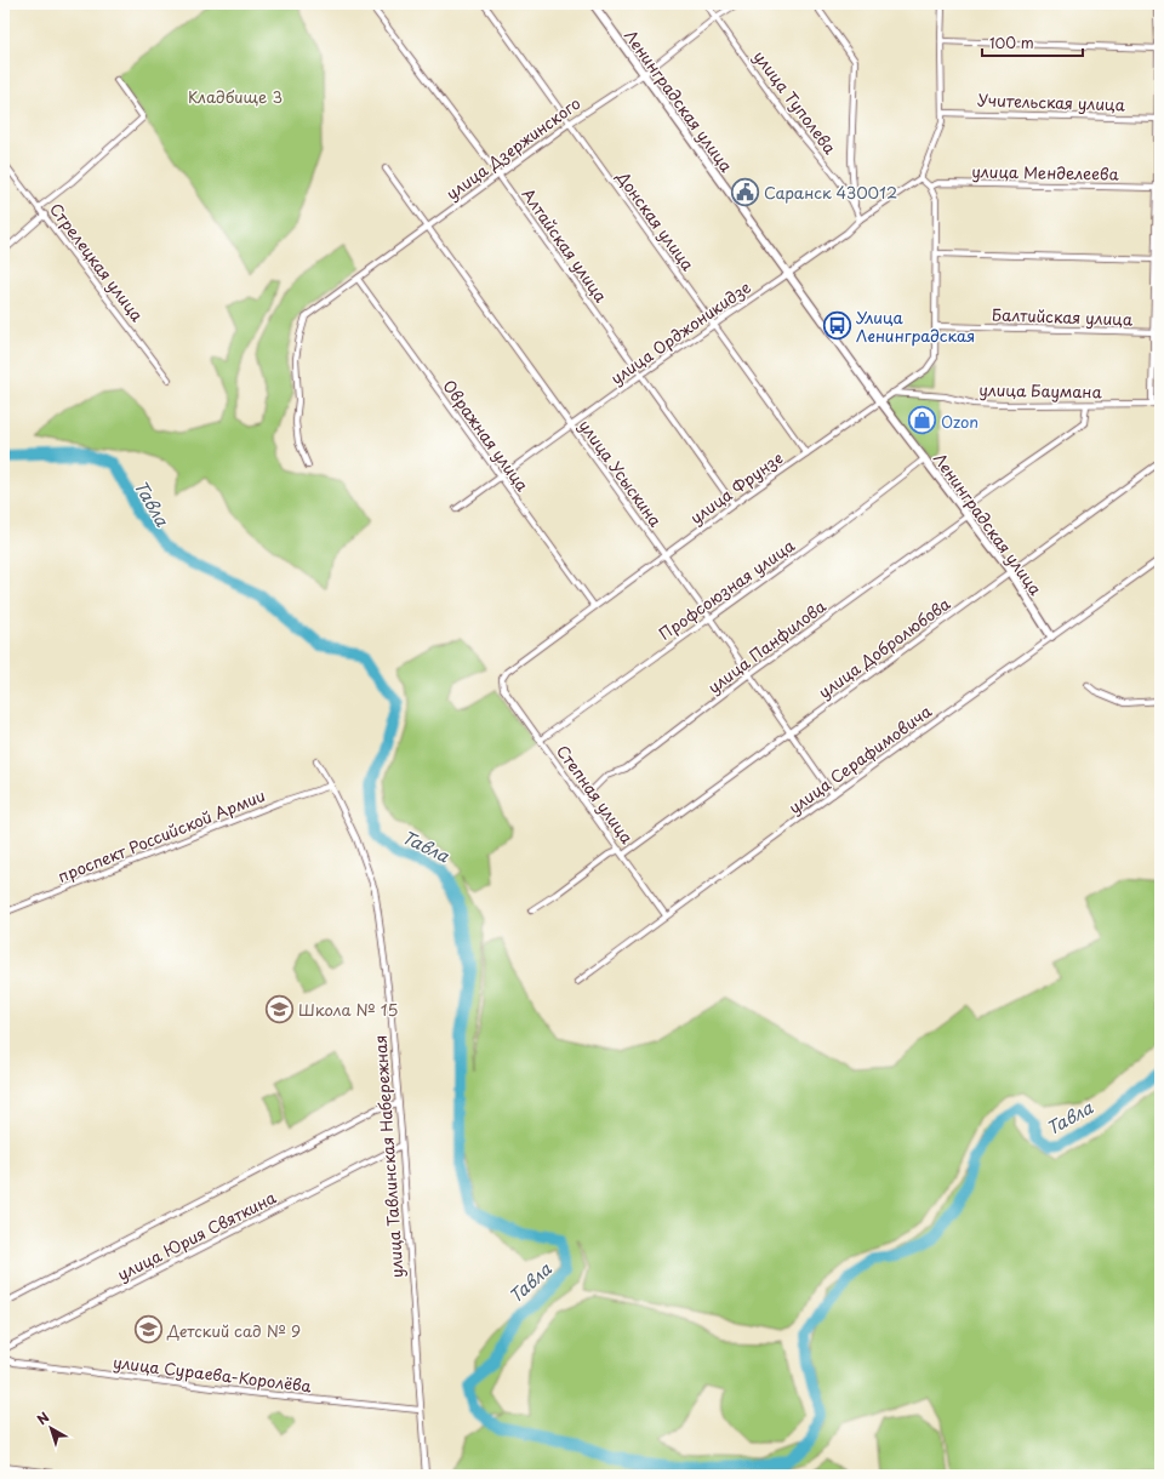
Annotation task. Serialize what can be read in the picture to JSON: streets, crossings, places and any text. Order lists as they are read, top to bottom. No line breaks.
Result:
{"streets":{"street":["Ленинградская улица","улица Туполева","Учительская улица","улица Дзержинского","улица Менделеева","Донская улица","Алтайская улица","Стрелецкая улица","Балтийская улица","улица Орджоникидзе","улица Баумана","Овражная улица","улица Усыскина","улица Фрунзе","Профсоюзная улица","улица Панфилова","улица Добролюбова","улица Серафимовича","Степная улица","проспект Российской Армии","улица Тавлинская Набережная","улица Юрия Святкина","улица Сураева-Королёва"]},"crossings":[["Ленинградская улица","улица Дзержинского"],["Ленинградская улица","улица Орджоникидзе"],["Ленинградская улица","улица Фрунзе"],["Ленинградская улица","Профсоюзная улица"],["Ленинградская улица","улица Панфилова"],["Ленинградская улица","улица Добролюбова"],["Ленинградская улица","улица Серафимовича"],["улица Туполева","улица Дзержинского"],["улица Туполева","улица Орджоникидзе"],["улица Дзержинского","Донская улица"],["улица Дзержинского","Алтайская улица"],["улица Дзержинского","Овражная улица"],["улица Дзержинского","улица Усыскина"],["улица Менделеева","улица Фрунзе"],["Донская улица","улица Орджоникидзе"],["Донская улица","улица Фрунзе"],["Алтайская улица","улица Орджоникидзе"],["Алтайская улица","улица Фрунзе"],["Балтийская улица","улица Фрунзе"],["улица Орджоникидзе","Овражная улица"],["улица Орджоникидзе","улица Усыскина"],["улица Баумана","улица Фрунзе"],["улица Баумана","улица Панфилова"],["Овражная улица","улица Фрунзе"],["улица Усыскина","улица Фрунзе"],["улица Усыскина","Профсоюзная улица"],["улица Усыскина","улица Панфилова"],["улица Усыскина","улица Добролюбова"],["улица Усыскина","улица Серафимовича"],["улица Фрунзе","Степная улица"],["Профсоюзная улица","Степная улица"],["улица Панфилова","Степная улица"],["улица Добролюбова","Степная улица"],["улица Серафимовича","Степная улица"],["проспект Российской Армии","улица Тавлинская Набережная"],["улица Тавлинская Набережная","улица Юрия Святкина"],["улица Тавлинская Набережная","улица Сураева-Королёва"]],"water":["Тавла"],"parks":["Кладбище 3"],"places":{"public building":["Саранск 430012"],"bus stop":["Улица Ленинградская"],"shop":["Ozon"],"school or university":["Школа № 15","Детский сад № 9"]},"scale_bar":"100 m","north":"top left"}
